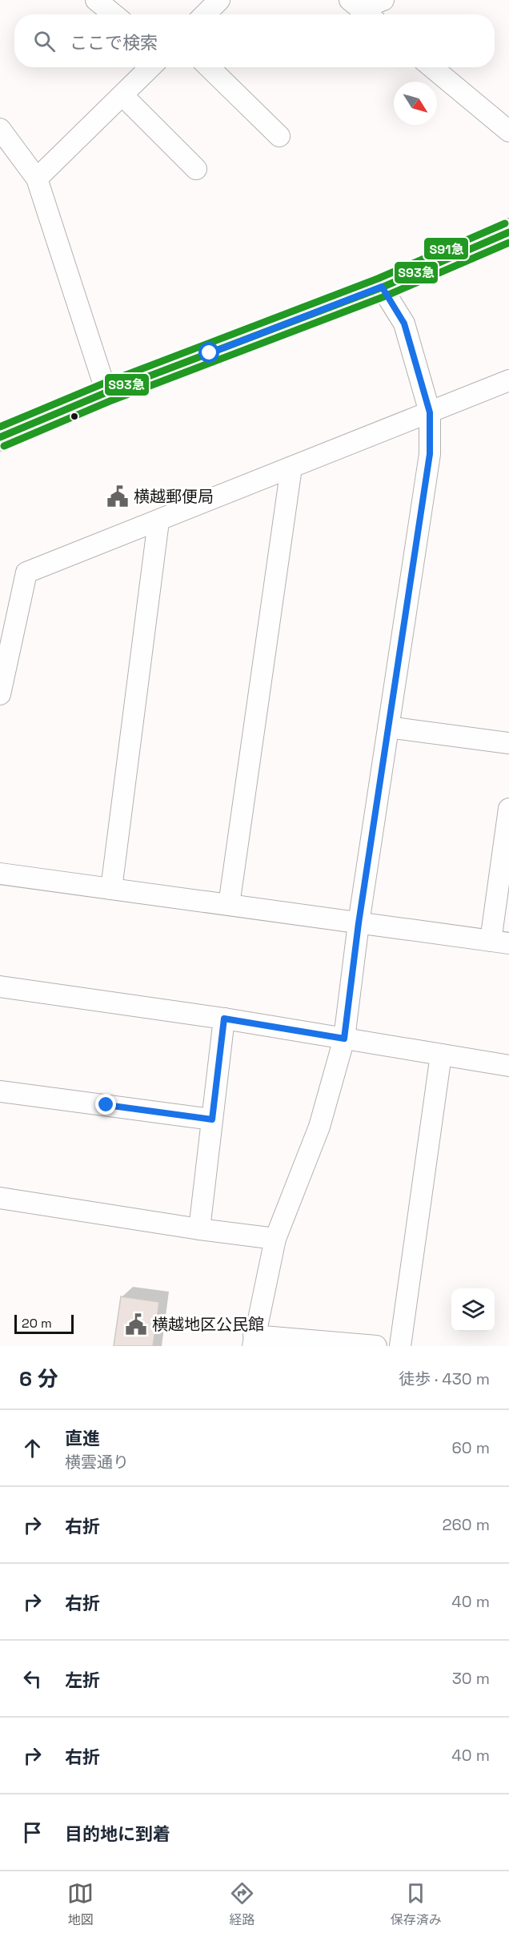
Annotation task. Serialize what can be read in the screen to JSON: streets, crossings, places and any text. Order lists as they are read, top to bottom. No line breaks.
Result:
{"places":{"public building":["横越郵便局","横越地区公民館"]},"lines":["transit line S91急","transit line S93急"],"scale_bar":"20 m","north":"bottom right","page":{"search":"ここで検索","scale":"20 m","heading":["6 分","徒歩 · 430 m"],"list":[["直進","横雲通り","60 m"],["右折","260 m"],["右折","40 m"],["左折","30 m"],["右折","40 m"],"目的地に到着"],"nav":["地図","経路","保存済み"]}}
